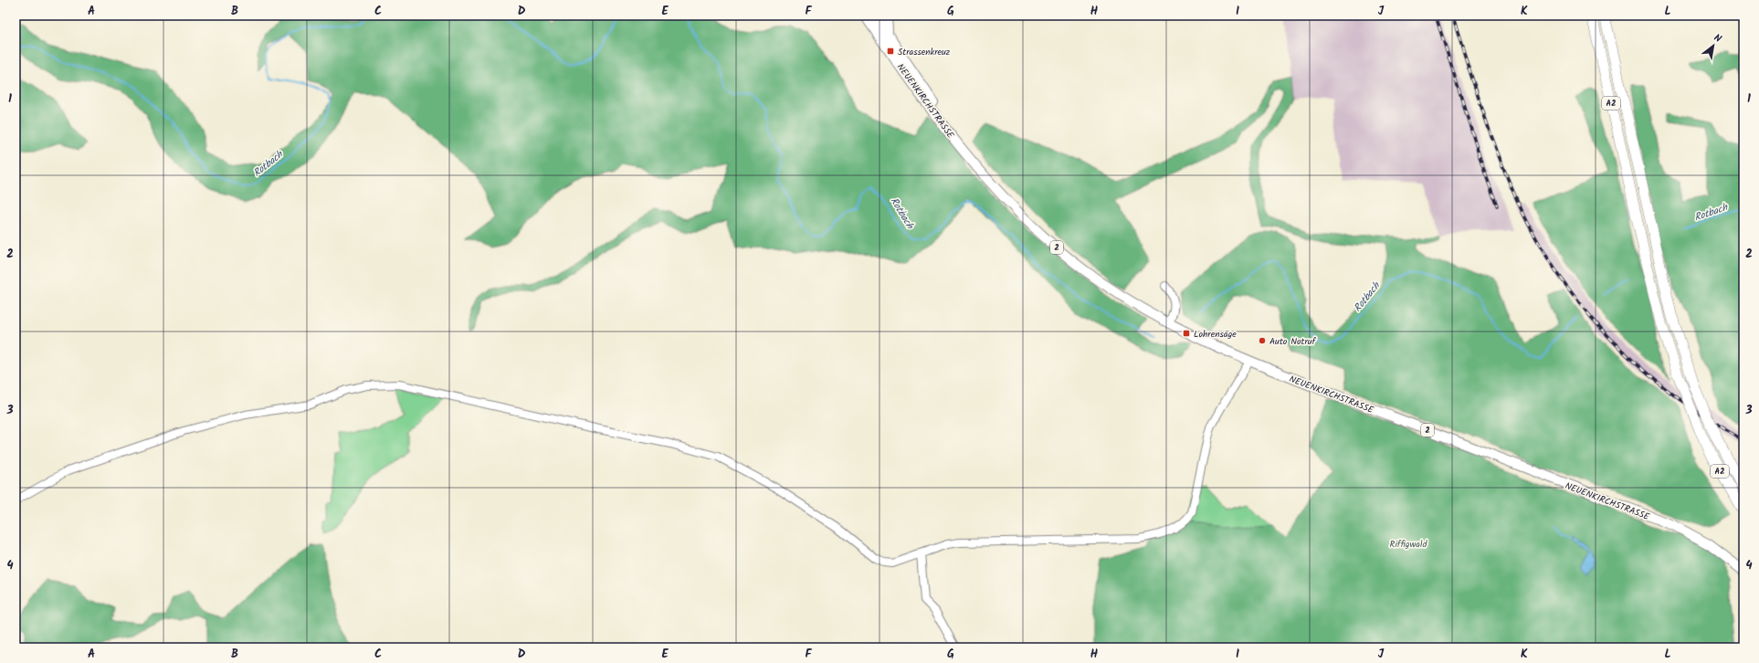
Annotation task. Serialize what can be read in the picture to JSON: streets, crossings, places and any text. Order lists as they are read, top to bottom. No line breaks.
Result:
{"streets":{"highway":["A2"],"main road":["NEUENKIRCHSTRASSE","2"]},"water":["Rotbach"],"parks":["Riffigwald"],"places":{"transit":["Strassenkreuz","Lohrensäge"],"other":["Auto Notruf"]},"north":"top right","grid":{"columns":["A","B","C","D","E","F","G","H","I","J","K","L"],"rows":["1","2","3","4"]}}
